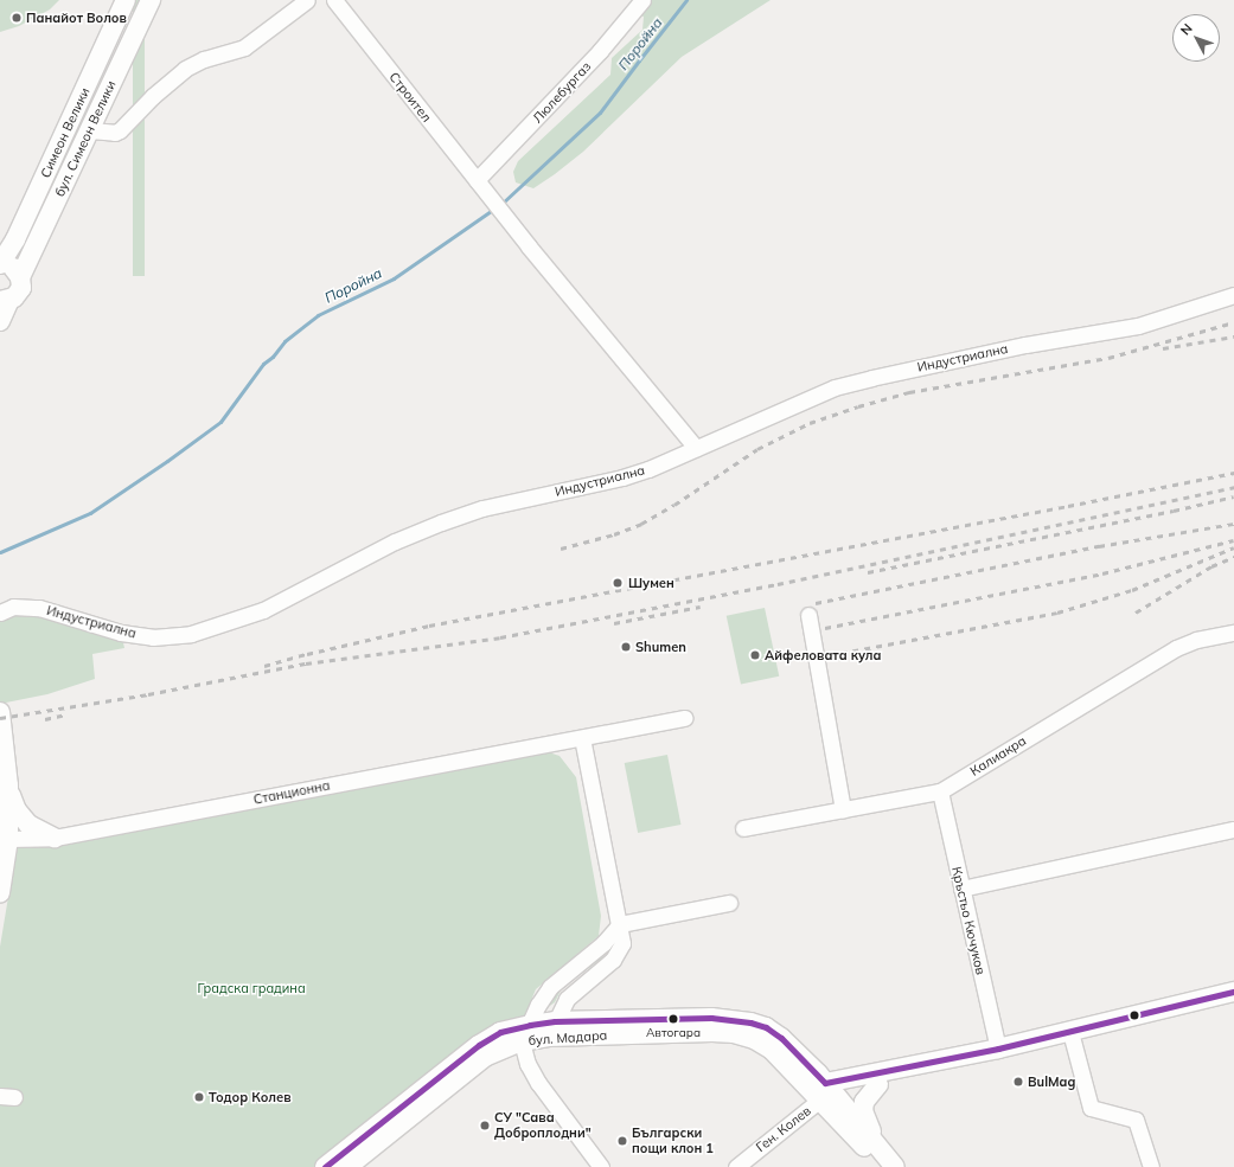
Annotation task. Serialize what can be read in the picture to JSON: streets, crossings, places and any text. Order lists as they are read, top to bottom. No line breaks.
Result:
{"streets":{"main road":["Симеон Велики","бул. Симеон Велики","бул. Мадара"],"street":["Люлебургаз","Строител","Индустриална","Калиакра","Станционна","Кръстьо Кючуков","Ген. Колев"]},"crossings":[["Люлебургаз","Строител"],["Строител","Индустриална"],["Калиакра","Кръстьо Кючуков"],["бул. Мадара","Ген. Колев"]],"water":["Поройна"],"parks":["Градска градина"],"places":["Панайот Волов","Шумен","Shumen","Айфеловата кула","Автогара","BulMag","Тодор Колев","СУ \"Сава Доброплодни\"","Български пощи клон 1"],"north":"top left"}
